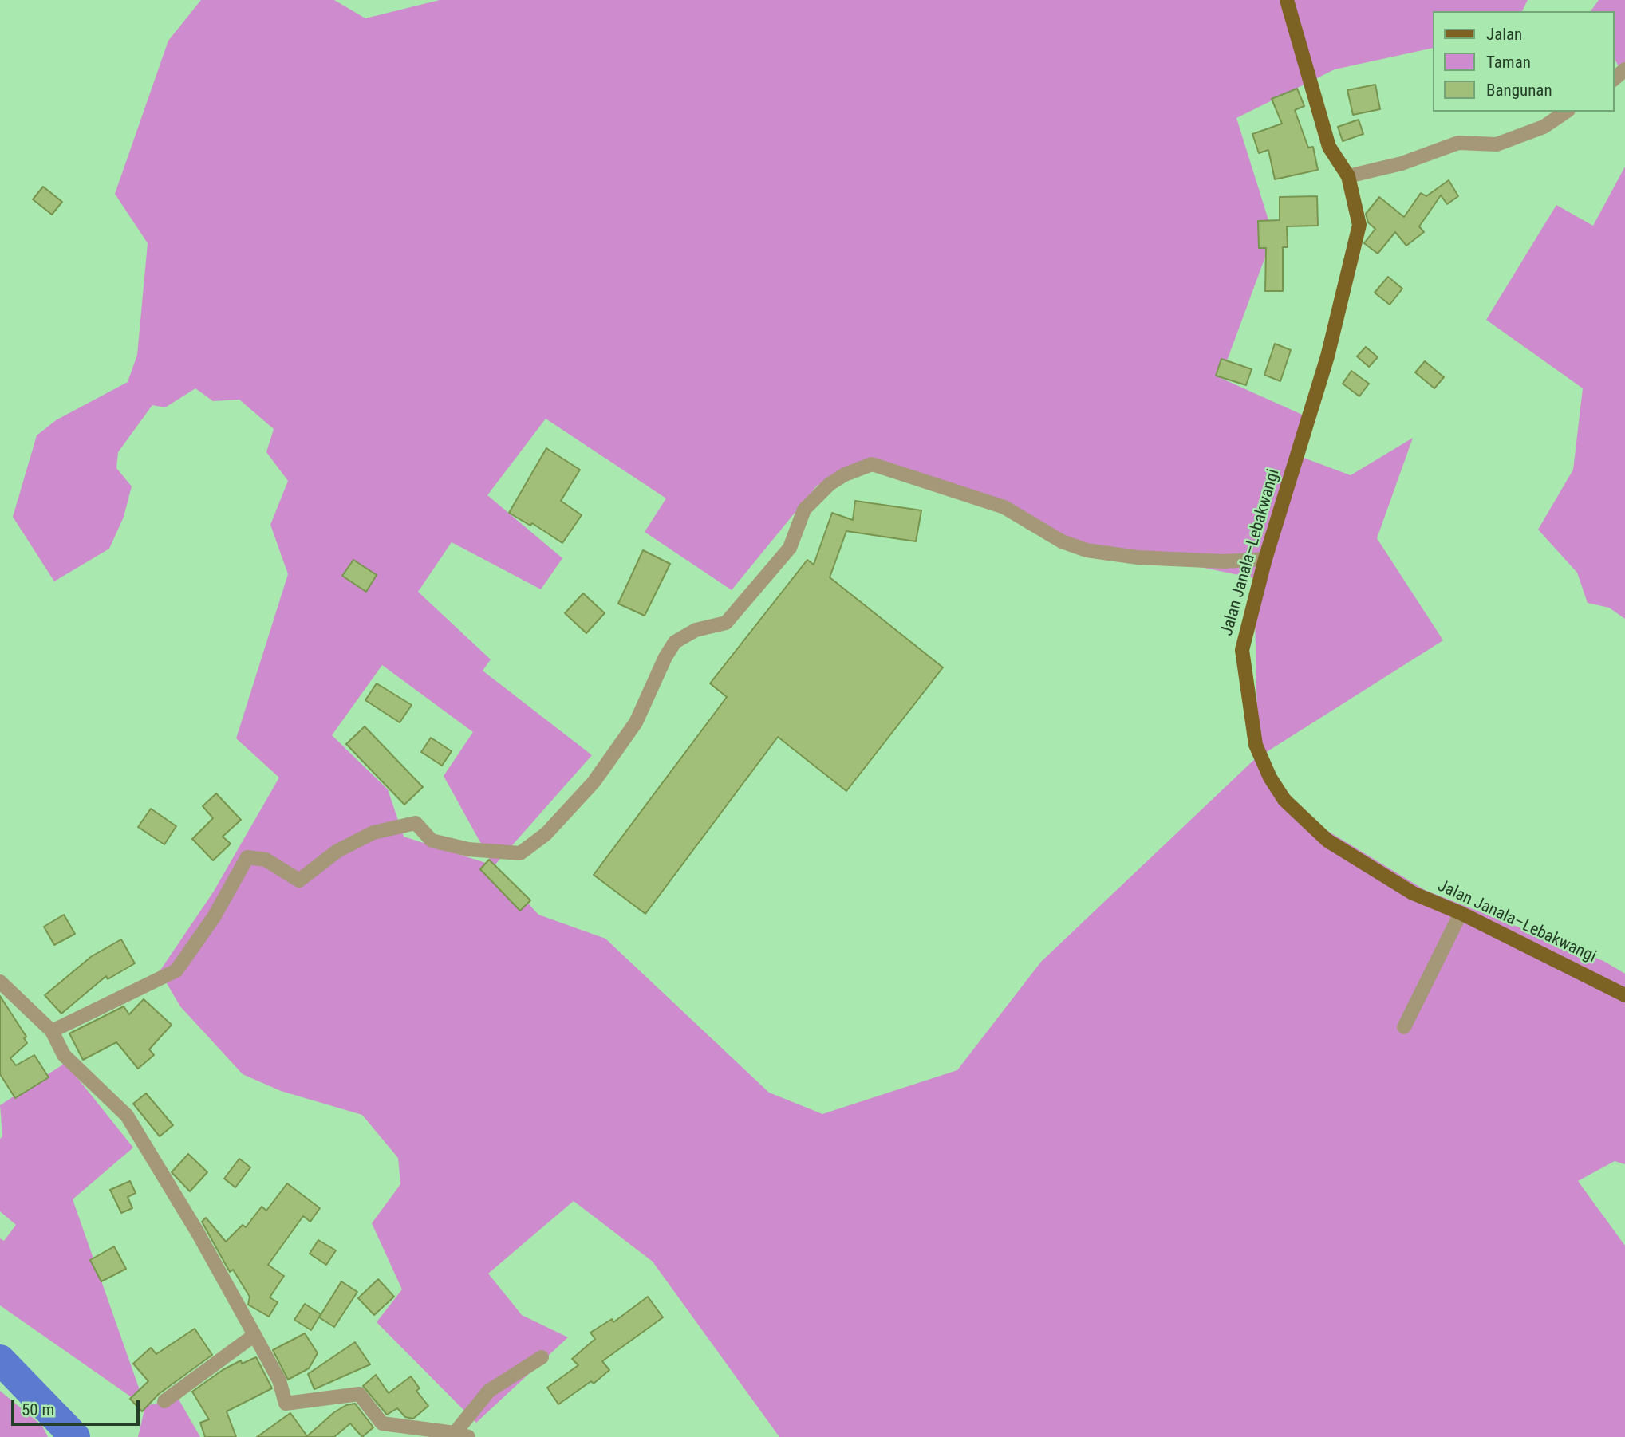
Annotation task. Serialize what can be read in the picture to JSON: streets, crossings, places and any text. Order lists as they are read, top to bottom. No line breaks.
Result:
{"streets":{"main road":["Jalan Janala–Lebakwangi"]},"legend":["Jalan","Taman","Bangunan"],"scale_bar":"50 m"}
